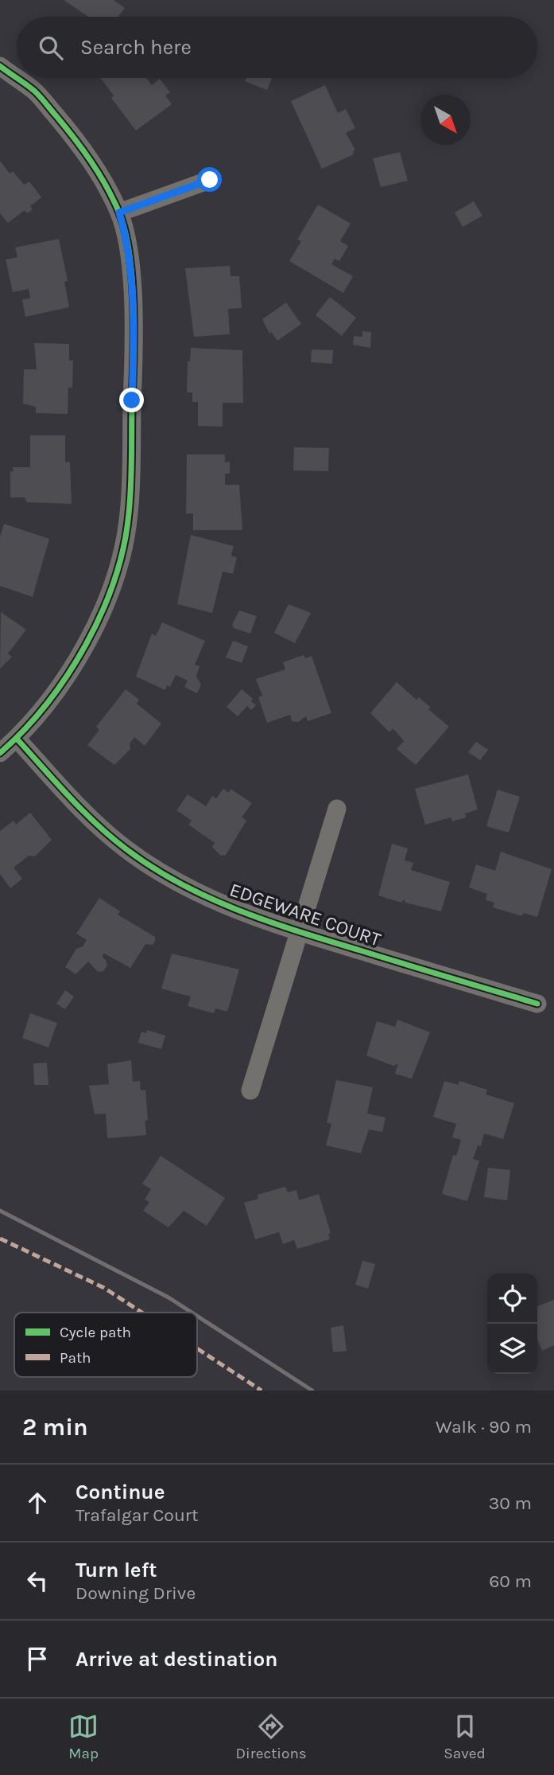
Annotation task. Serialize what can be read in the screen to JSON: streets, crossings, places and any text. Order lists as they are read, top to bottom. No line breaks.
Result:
{"streets":{"street":["EDGEWARE COURT"]},"legend":["Cycle path","Path"],"north":"bottom right","page":{"search":"Search here","heading":["2 min","Walk · 90 m"],"list":[["Continue","Trafalgar Court","30 m"],["Turn left","Downing Drive","60 m"],"Arrive at destination"],"nav":["Map","Directions","Saved"]}}
